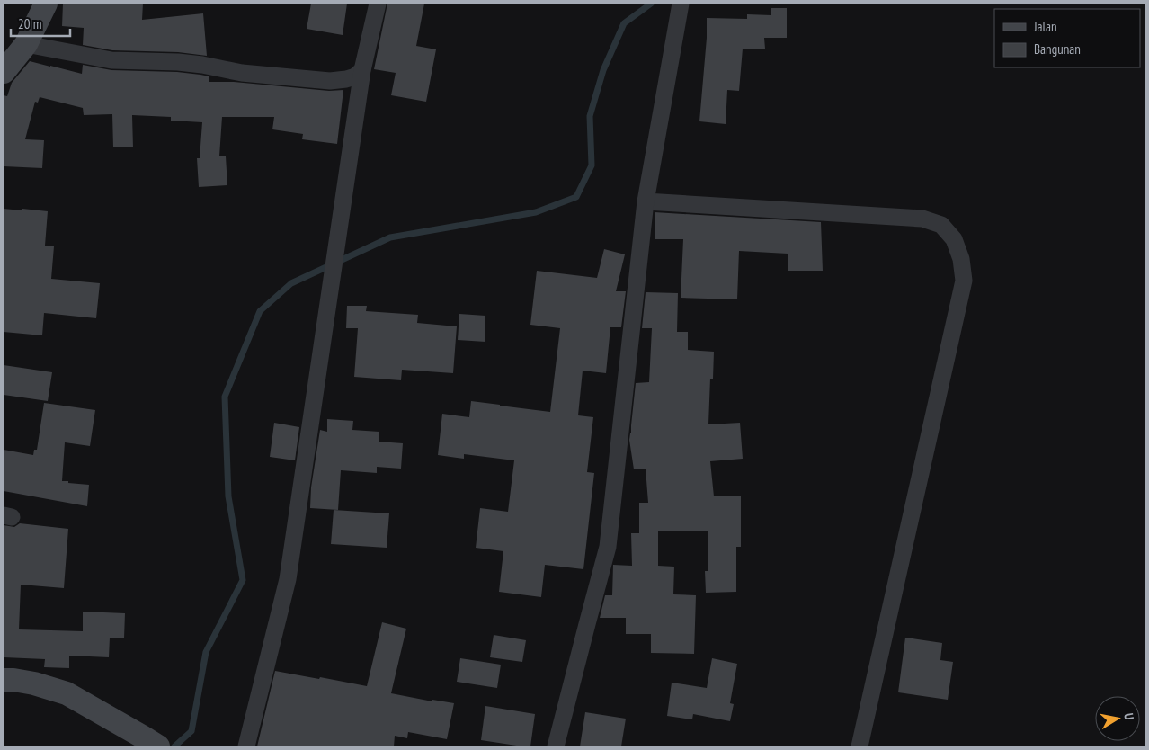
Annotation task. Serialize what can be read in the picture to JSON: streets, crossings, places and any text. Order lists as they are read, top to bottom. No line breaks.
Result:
{"legend":["Jalan","Bangunan"],"scale_bar":"20 m","north":"right"}
